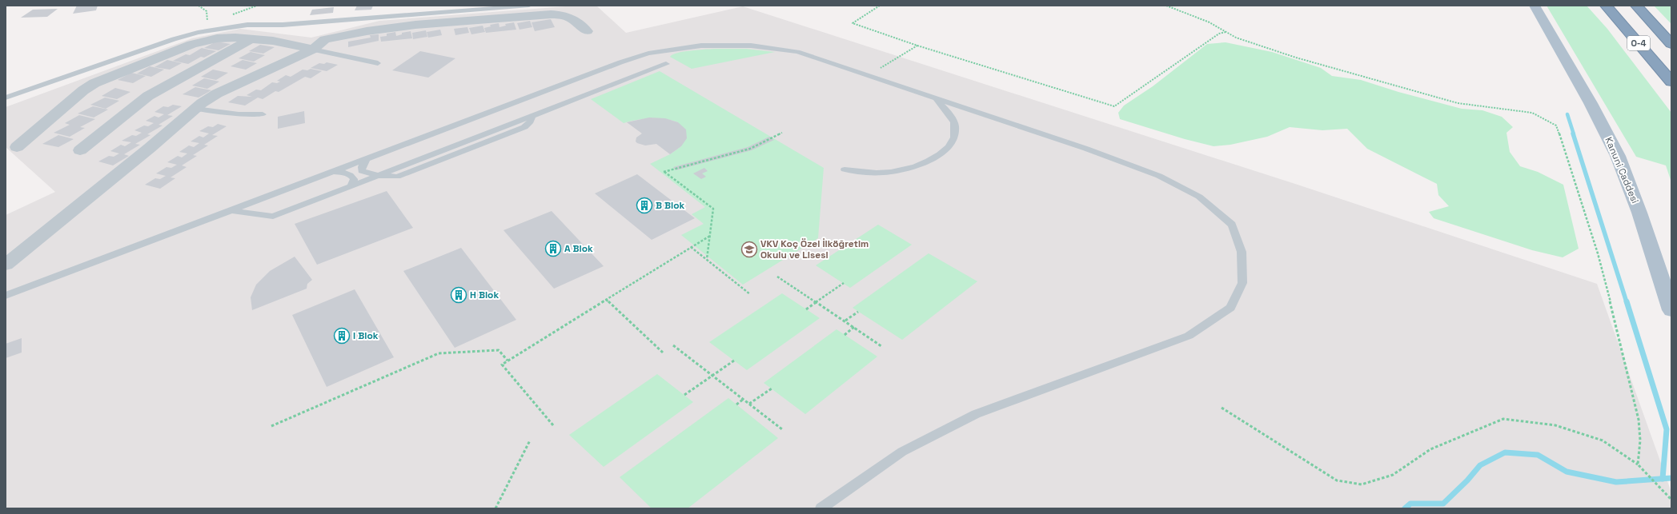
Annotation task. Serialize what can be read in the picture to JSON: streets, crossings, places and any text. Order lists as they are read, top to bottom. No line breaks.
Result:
{"streets":{"highway":["O-4"],"main road":["Kanuni Caddesi"]},"places":{"building":["B Blok","A Blok","H Blok","I Blok"],"school or university":["VKV Koç Özel İlköğretim Okulu ve Lisesi"]}}
